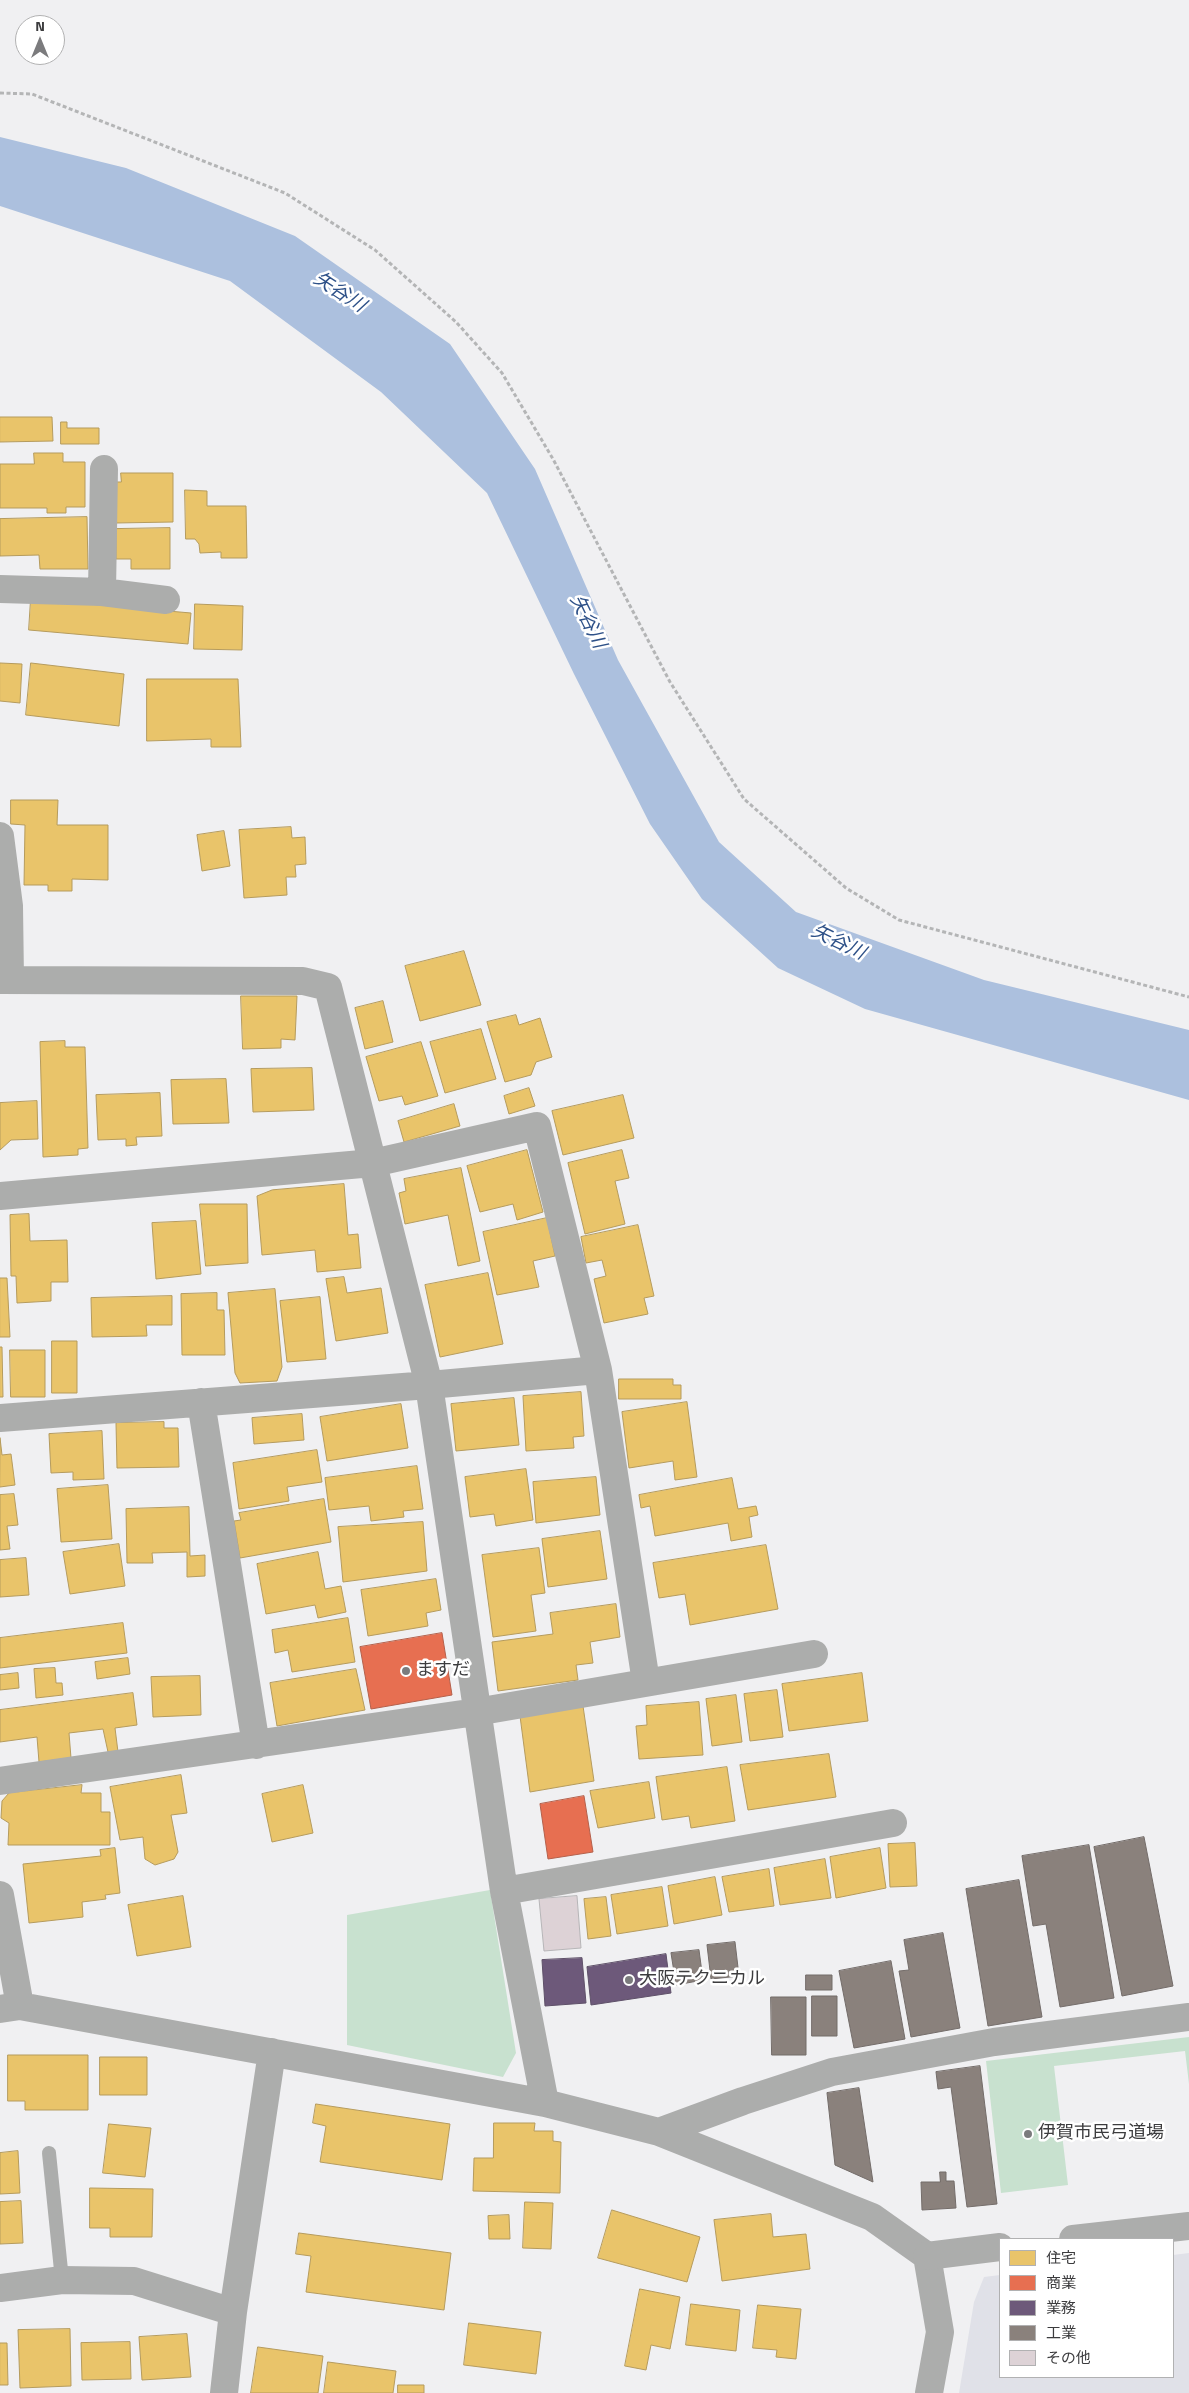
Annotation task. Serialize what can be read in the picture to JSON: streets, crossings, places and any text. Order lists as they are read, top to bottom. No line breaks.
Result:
{"water":["矢谷川"],"places":["ますだ","大阪テクニカル","伊賀市民弓道場"],"legend":["住宅","商業","業務","工業","その他"],"north":"top"}
